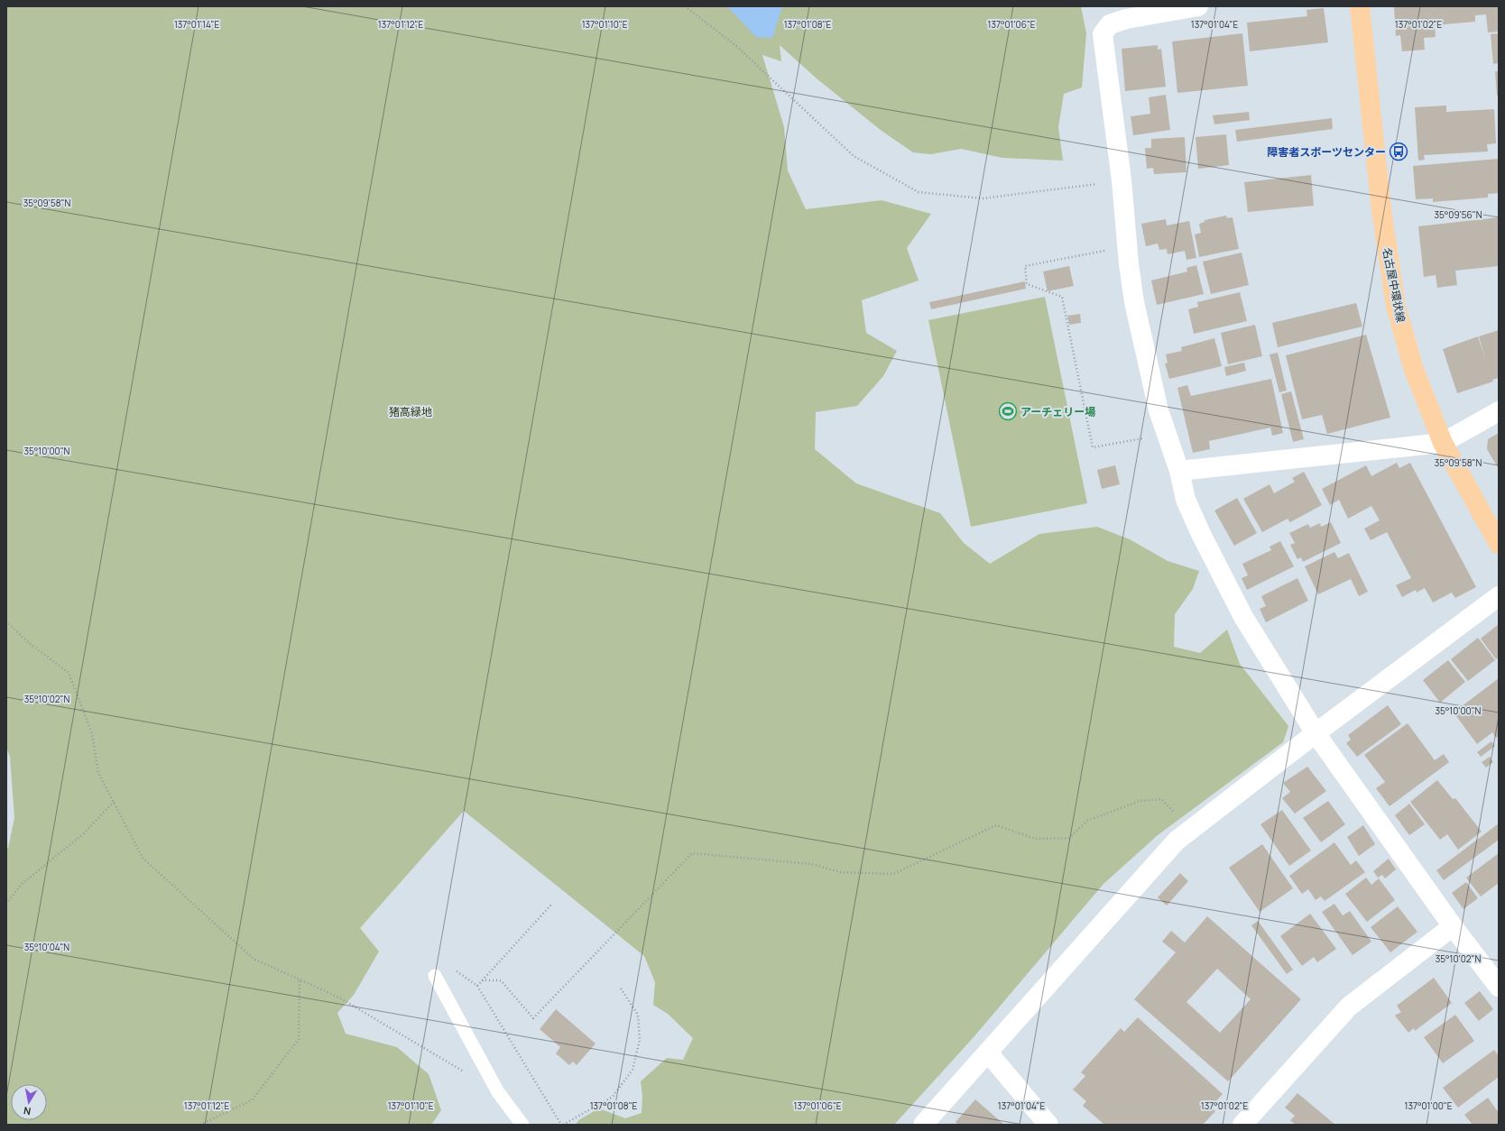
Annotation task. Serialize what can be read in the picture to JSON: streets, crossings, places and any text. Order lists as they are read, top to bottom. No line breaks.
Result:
{"streets":{"main road":["名古屋中環状線"]},"parks":["猪高緑地"],"places":{"bus stop":["障害者スポーツセンター"],"sports":["アーチェリー場"]},"north":"bottom","coordinates":["137°01'14\"E","137°01'12\"E","137°01'10\"E","137°01'08\"E","137°01'06\"E","137°01'04\"E","137°01'02\"E","35°09'58\"N","35°09'56\"N","35°10'00\"N","35°10'02\"N","35°10'04\"N","137°01'00\"E"]}
